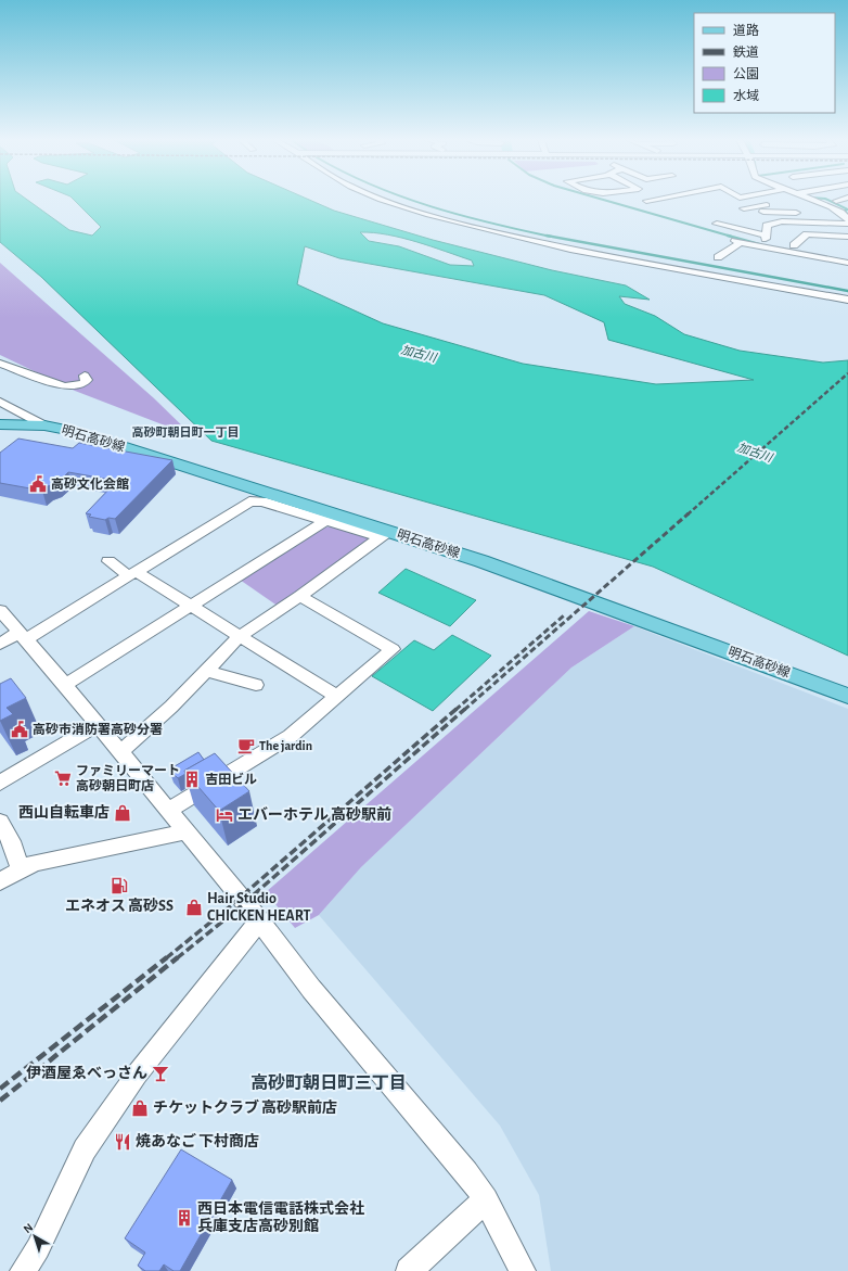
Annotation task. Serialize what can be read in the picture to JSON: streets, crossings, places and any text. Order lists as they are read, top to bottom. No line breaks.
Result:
{"streets":{"main road":["明石高砂線"]},"districts":["高砂町朝日町一丁目","高砂町朝日町三丁目"],"water":["加古川"],"places":{"public building":["高砂文化会館","高砂市消防署高砂分署"],"cafe":["The jardin"],"supermarket":["ファミリーマート 高砂朝日町店"],"building":["吉田ビル","西日本電信電話株式会社 兵庫支店高砂別館"],"shop":["西山自転車店","Hair Studio CHICKEN HEART","チケットクラブ 高砂駅前店"],"hotel":["エバーホテル 高砂駅前"],"fuel station":["エネオス 高砂SS"],"bar":["伊酒屋ゑべっさん"],"restaurant":["焼あなご 下村商店"]},"legend":["道路","鉄道","公園","水域"],"north":"top left"}
